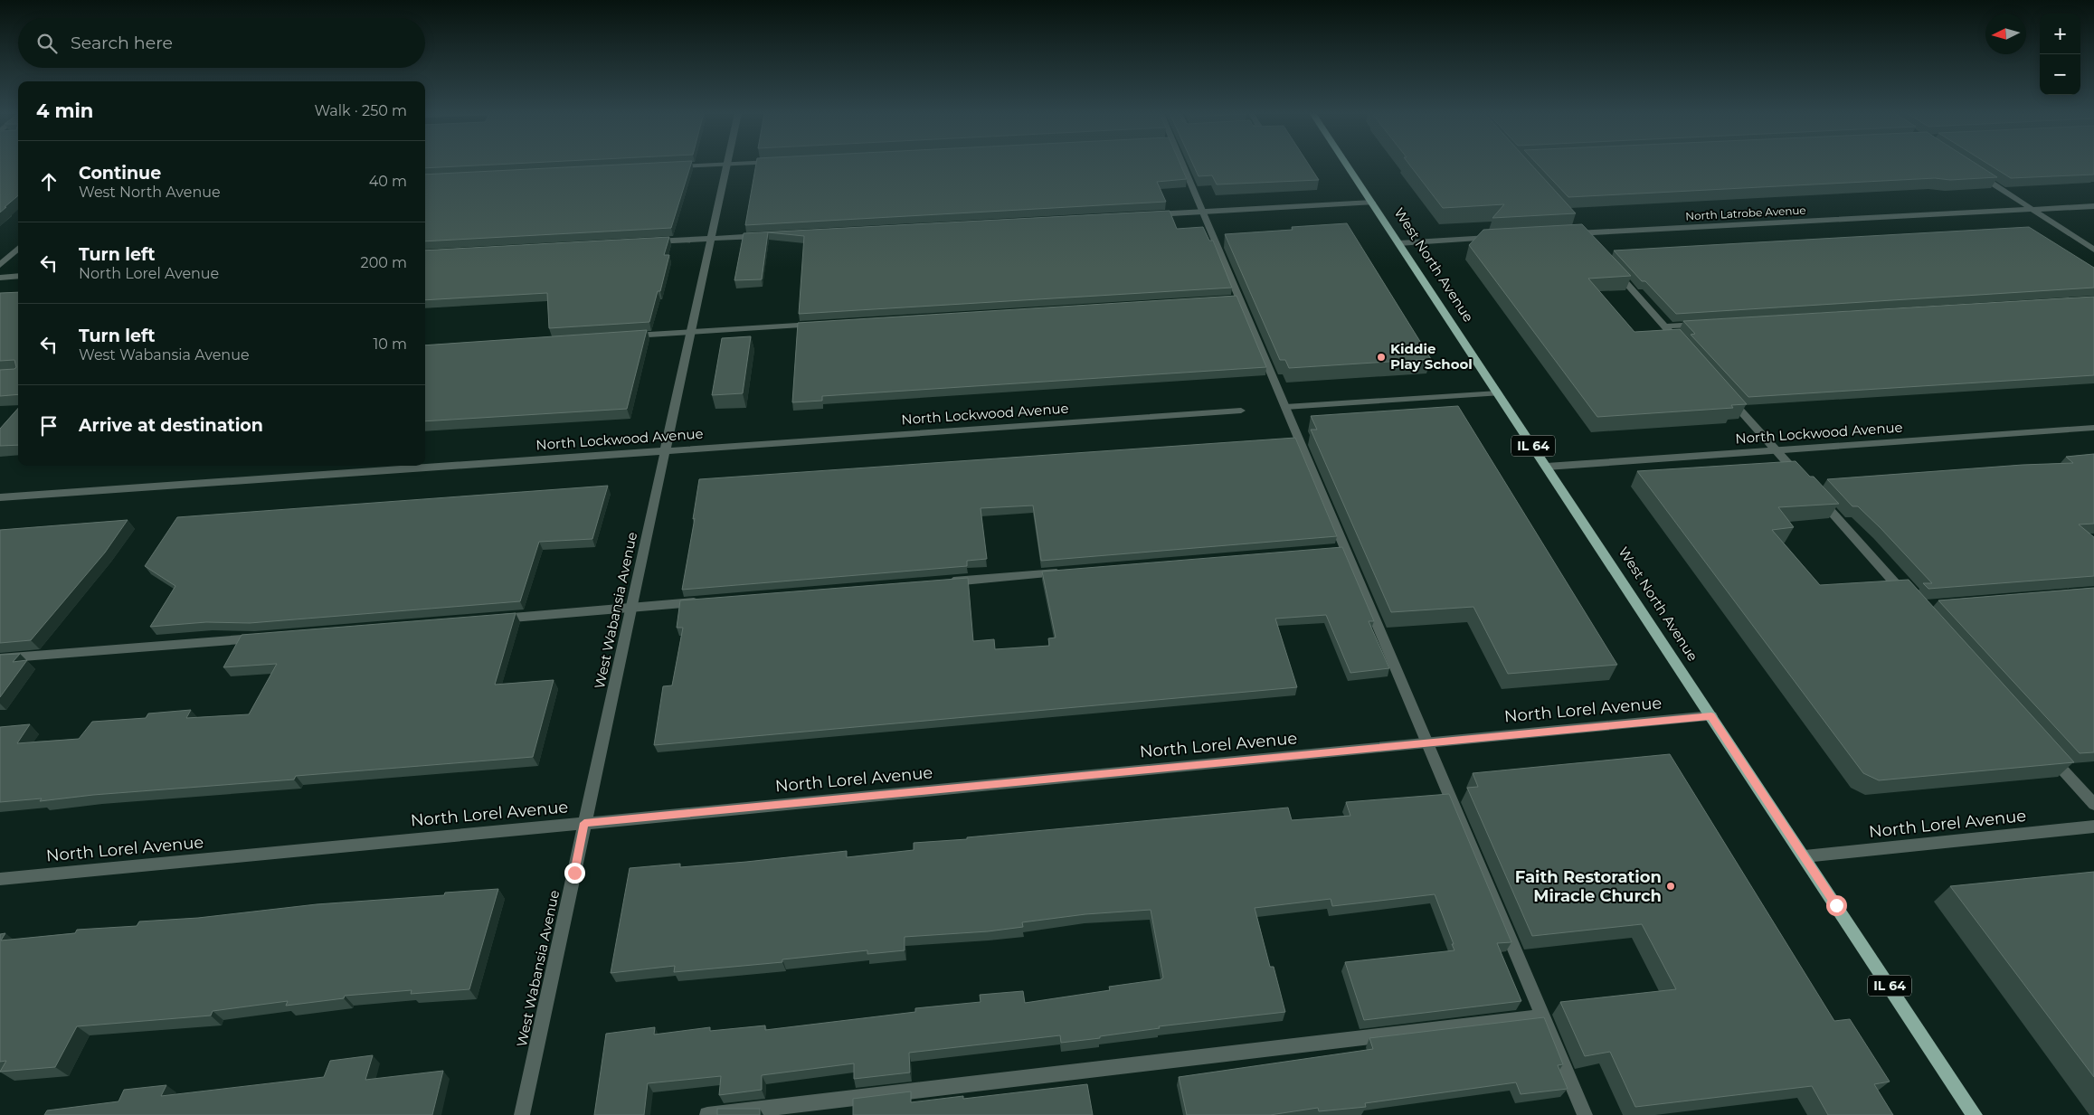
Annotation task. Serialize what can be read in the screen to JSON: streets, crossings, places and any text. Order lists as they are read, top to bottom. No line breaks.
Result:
{"streets":{"main road":["West North Avenue","IL 64"],"street":["North Latrobe Avenue","North Lockwood Avenue","West Wabansia Avenue","North Lorel Avenue"]},"crossings":[["West North Avenue","North Lockwood Avenue"],["West North Avenue","North Lorel Avenue"],["North Lockwood Avenue","West Wabansia Avenue"],["West Wabansia Avenue","North Lorel Avenue"]],"places":["Kiddie Play School","Faith Restoration Miracle Church"],"north":"left","page":{"map_buttons":["+","−"],"search":"Search here","heading":["4 min","Walk · 250 m"],"list":[["Continue","West North Avenue","40 m"],["Turn left","North Lorel Avenue","200 m"],["Turn left","West Wabansia Avenue","10 m"],"Arrive at destination"]}}
